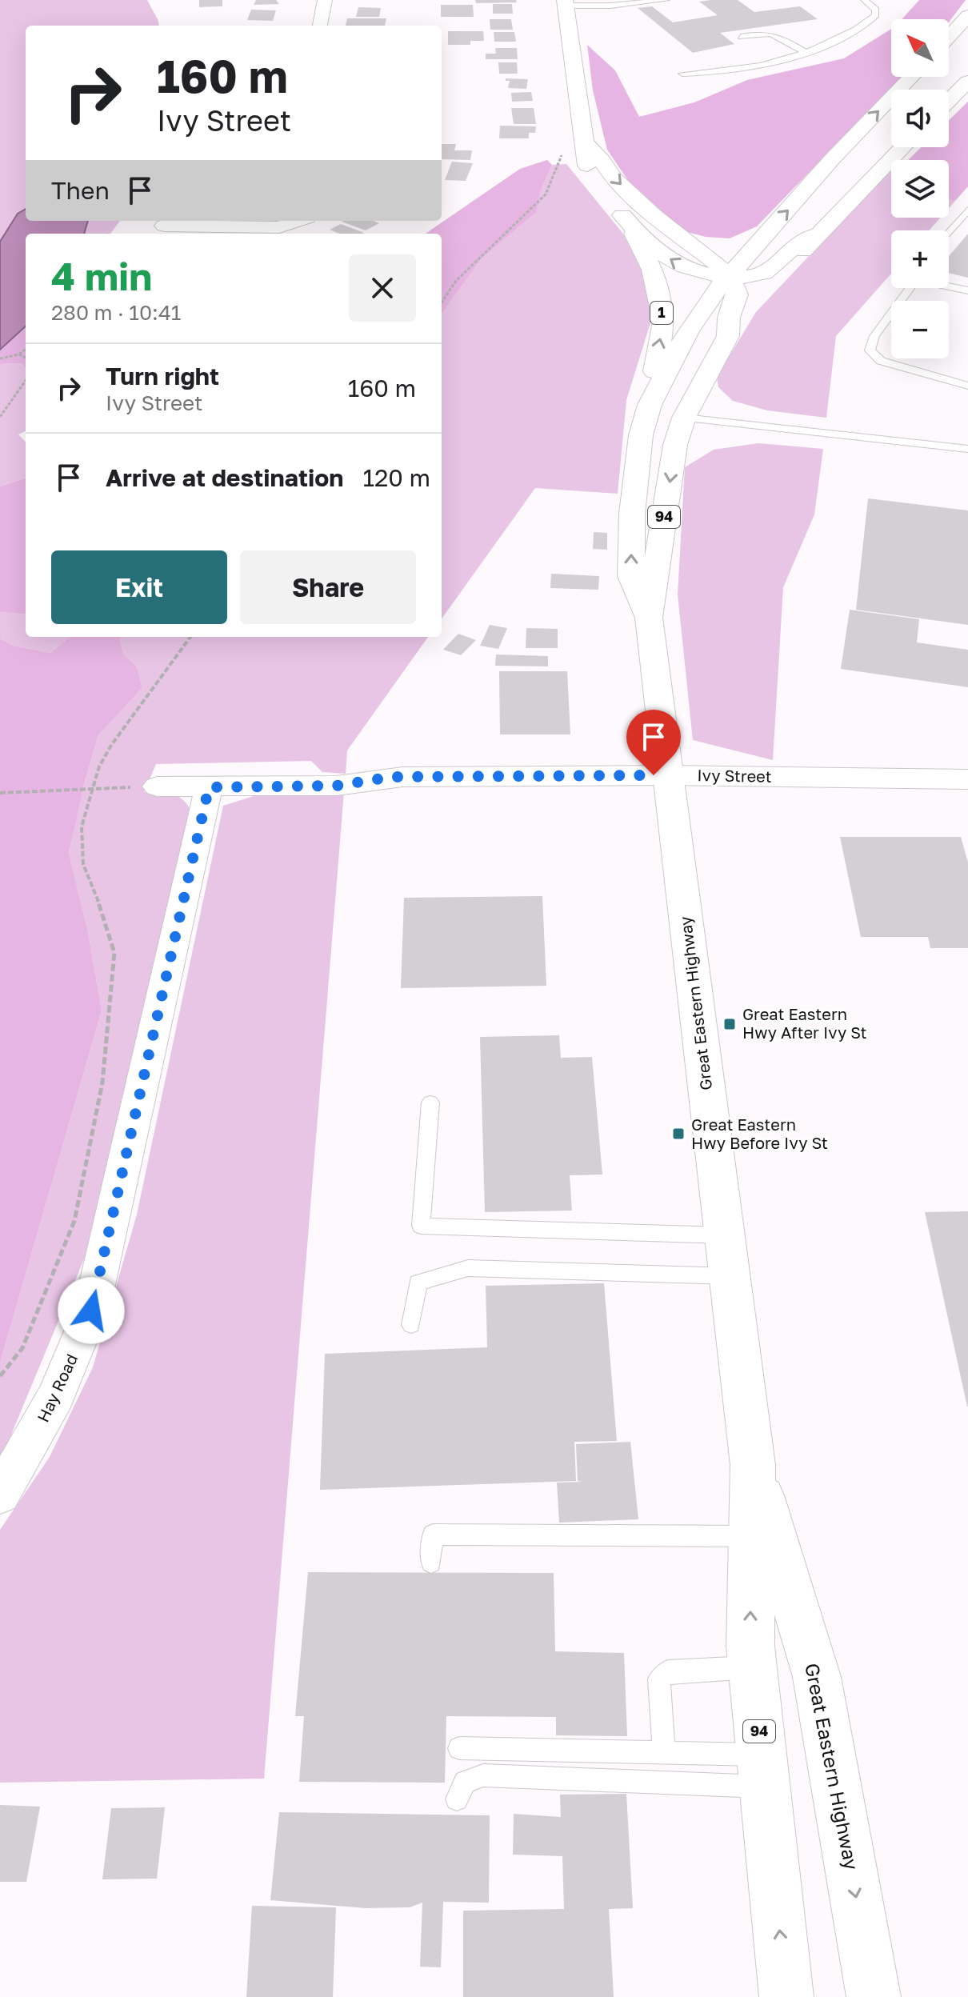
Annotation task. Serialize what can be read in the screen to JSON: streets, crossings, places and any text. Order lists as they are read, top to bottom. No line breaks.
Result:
{"streets":{"highway":["1","94","Great Eastern Highway"],"street":["Ivy Street","Hay Road"]},"crossings":[["1","Great Eastern Highway"],["94","Great Eastern Highway"],["Ivy Street","Great Eastern Highway"],["Ivy Street","Hay Road"]],"places":{"transit":["Great Eastern Hwy After Ivy St","Great Eastern Hwy Before Ivy St"]},"north":"top left","page":{"map_buttons":["+","−"],"turn":["160 m","Ivy Street"],"then":"Then","heading":["4 min","280 m · 10:41"],"list":[{"name":"Turn right","note":"Ivy Street","value":"160 m"},{"name":"Arrive at destination","value":"120 m"}],"buttons":["Exit","Share"]}}
